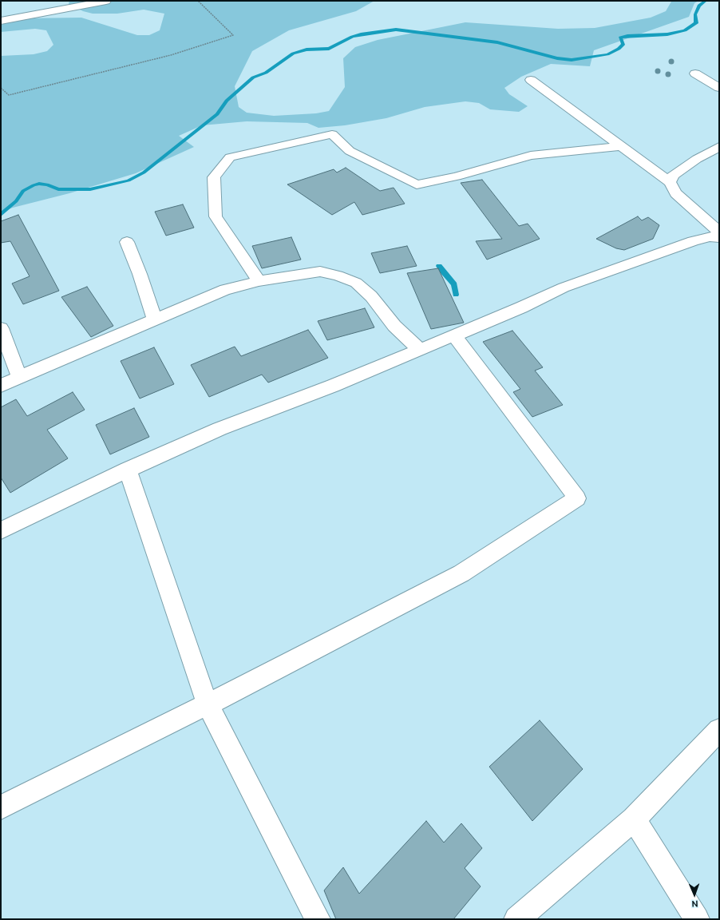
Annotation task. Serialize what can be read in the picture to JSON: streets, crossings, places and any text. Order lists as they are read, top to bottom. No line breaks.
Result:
{"north":"bottom"}
